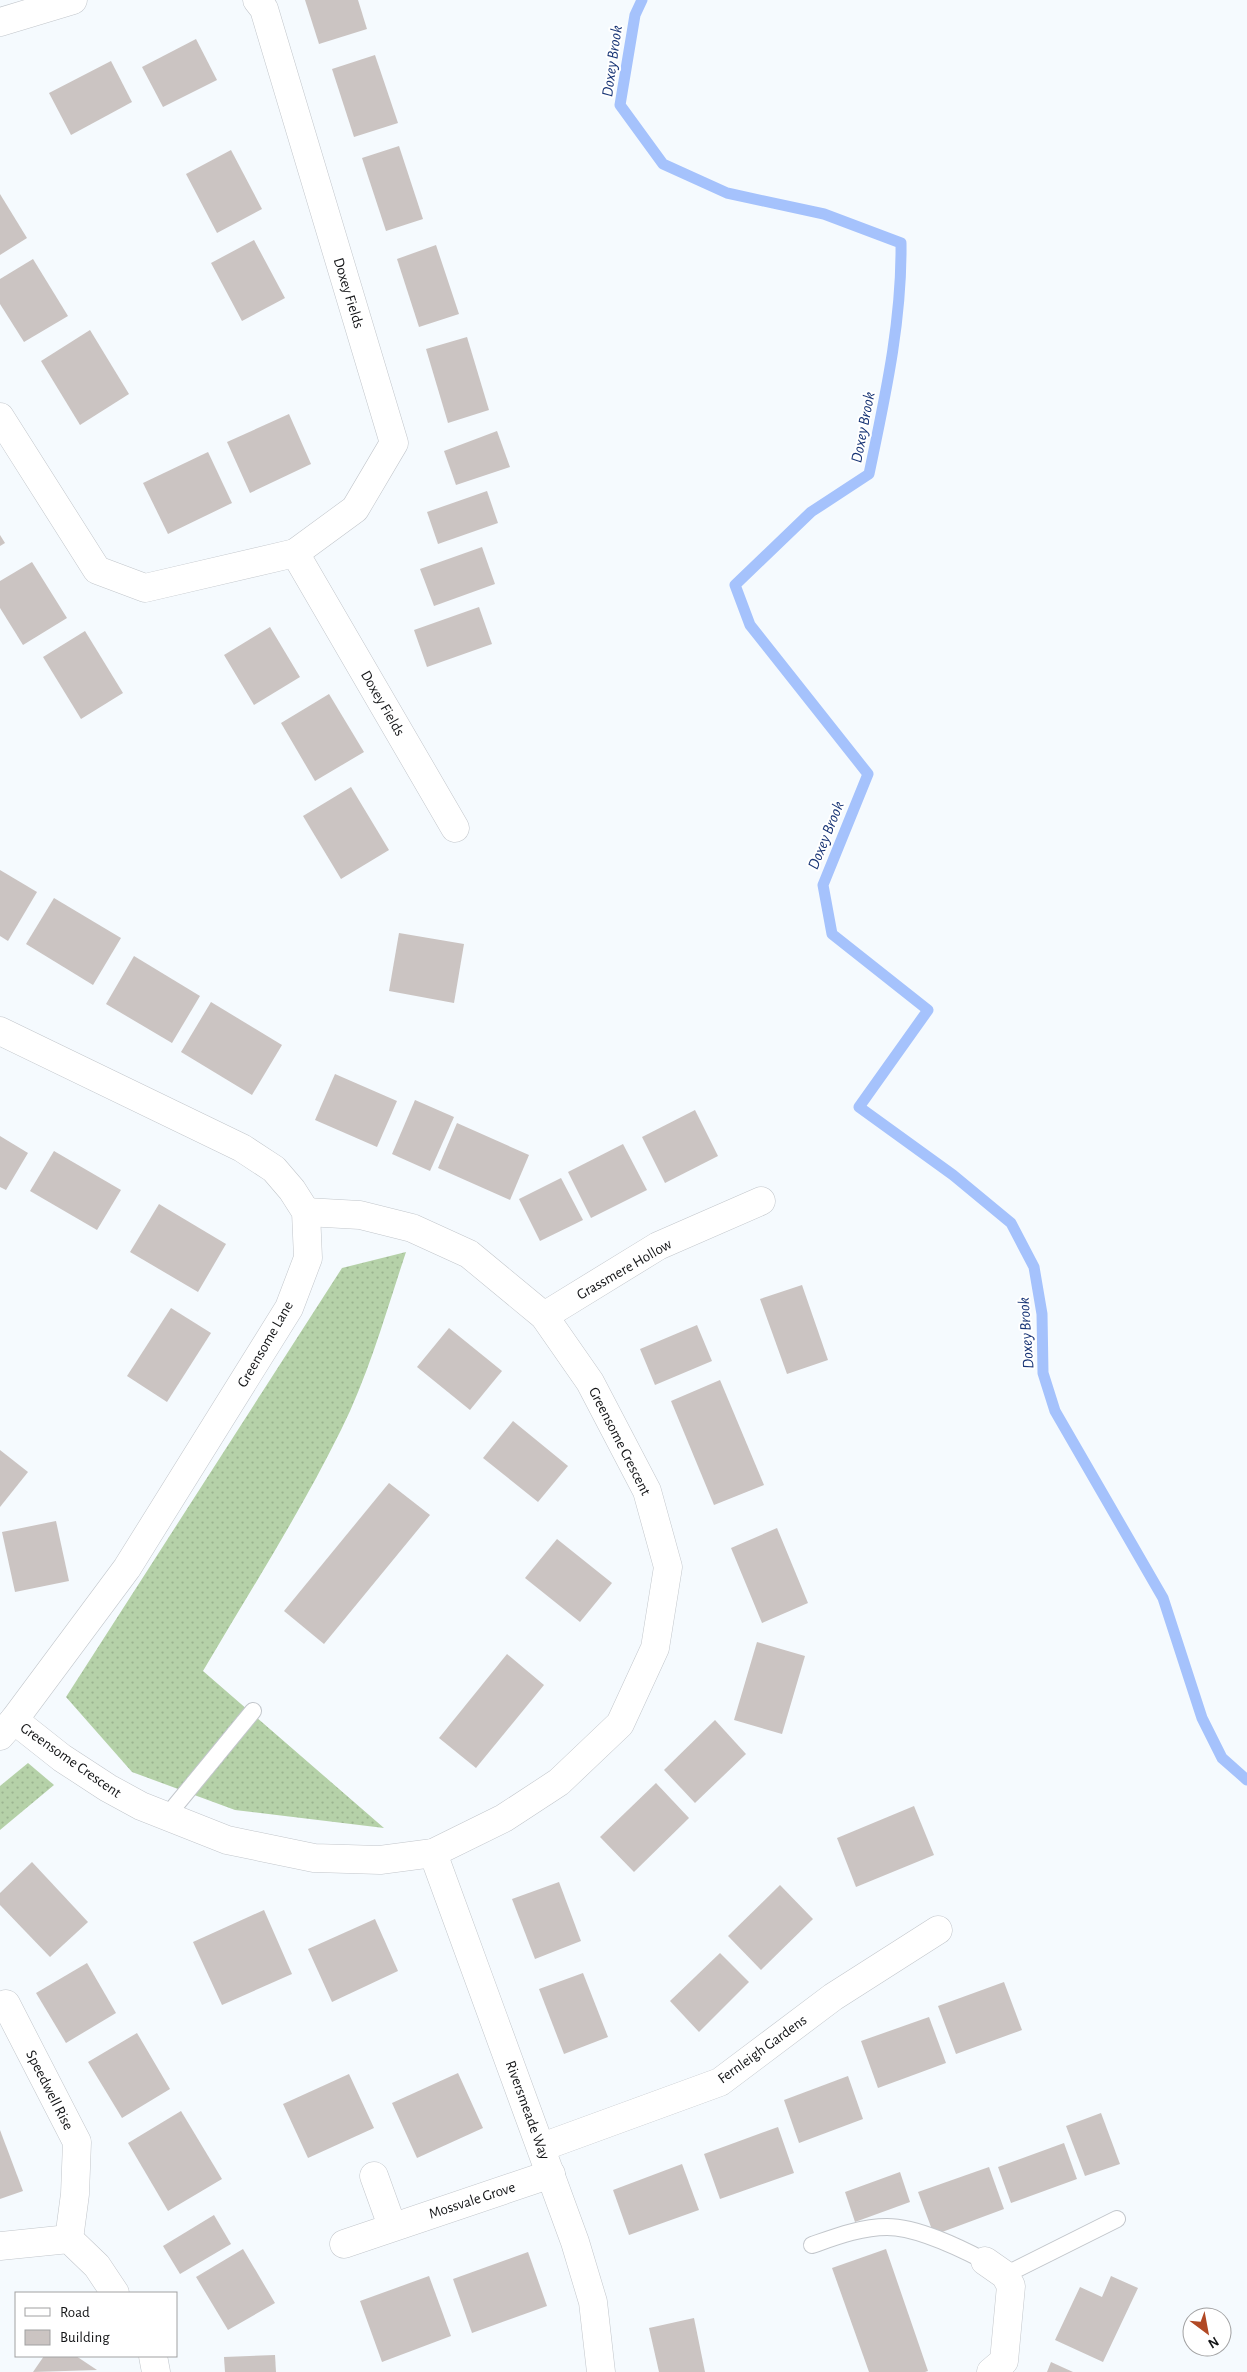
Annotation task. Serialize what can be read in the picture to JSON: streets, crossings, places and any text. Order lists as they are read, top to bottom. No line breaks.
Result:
{"streets":{"street":["Doxey Fields","Grassmere Hollow","Greensome Lane","Greensome Crescent","Fernleigh Gardens","Speedwell Rise","Riversmeade Way","Mossvale Grove"]},"crossings":[["Grassmere Hollow","Greensome Crescent"],["Greensome Lane","Greensome Crescent"],["Greensome Crescent","Riversmeade Way"],["Fernleigh Gardens","Riversmeade Way"],["Riversmeade Way","Mossvale Grove"]],"water":["Doxey Brook"],"legend":["Road","Building"],"north":"bottom right"}
